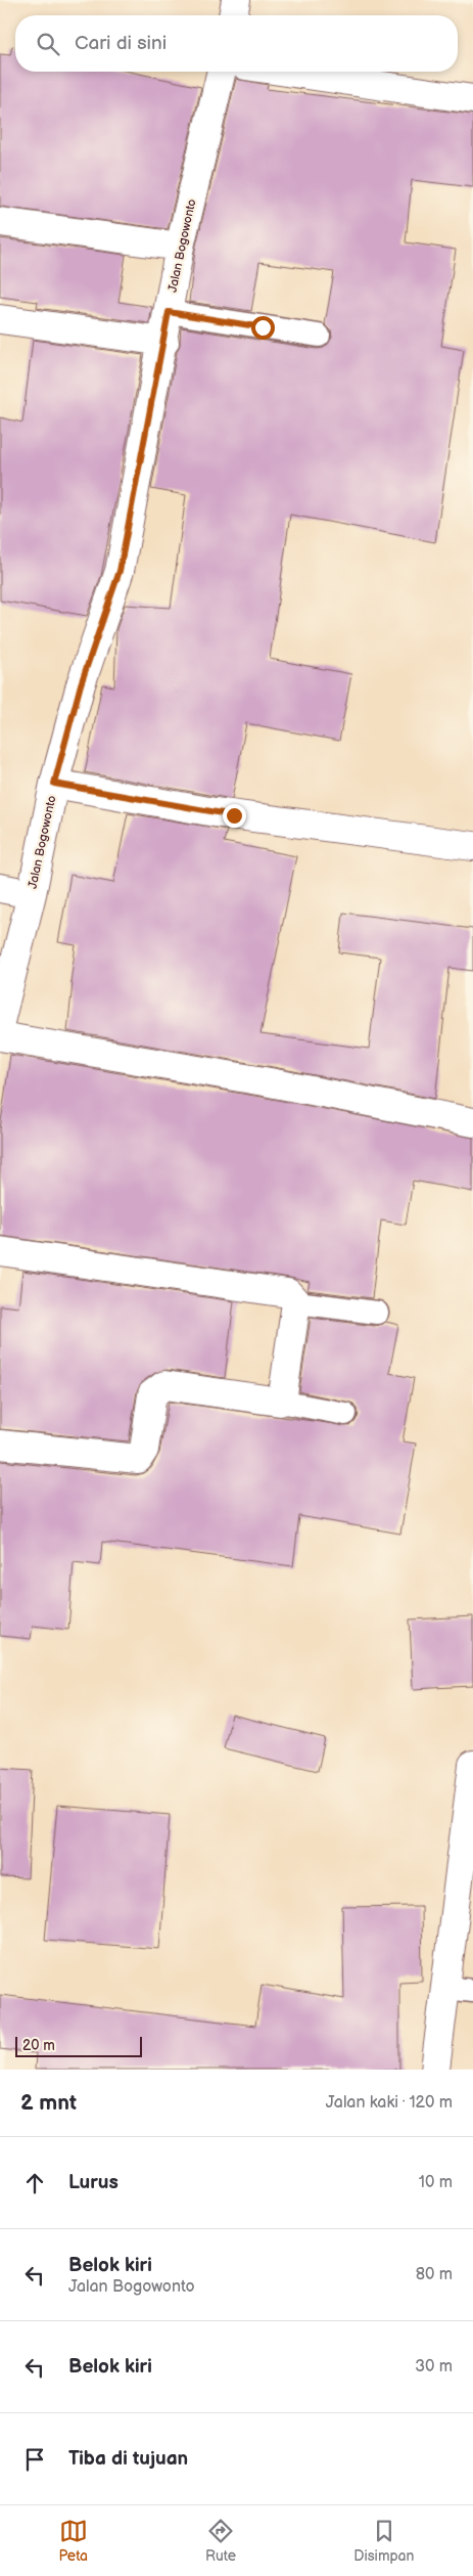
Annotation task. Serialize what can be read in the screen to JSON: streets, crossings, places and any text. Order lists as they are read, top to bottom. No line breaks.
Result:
{"streets":{"street":["Jalan Bogowonto"]},"scale_bar":"20 m","page":{"search":"Cari di sini","scale":"20 m","heading":["2 mnt","Jalan kaki · 120 m"],"list":[["Lurus","10 m"],["Belok kiri","Jalan Bogowonto","80 m"],["Belok kiri","30 m"],"Tiba di tujuan"],"nav":["Peta","Rute","Disimpan"]}}
